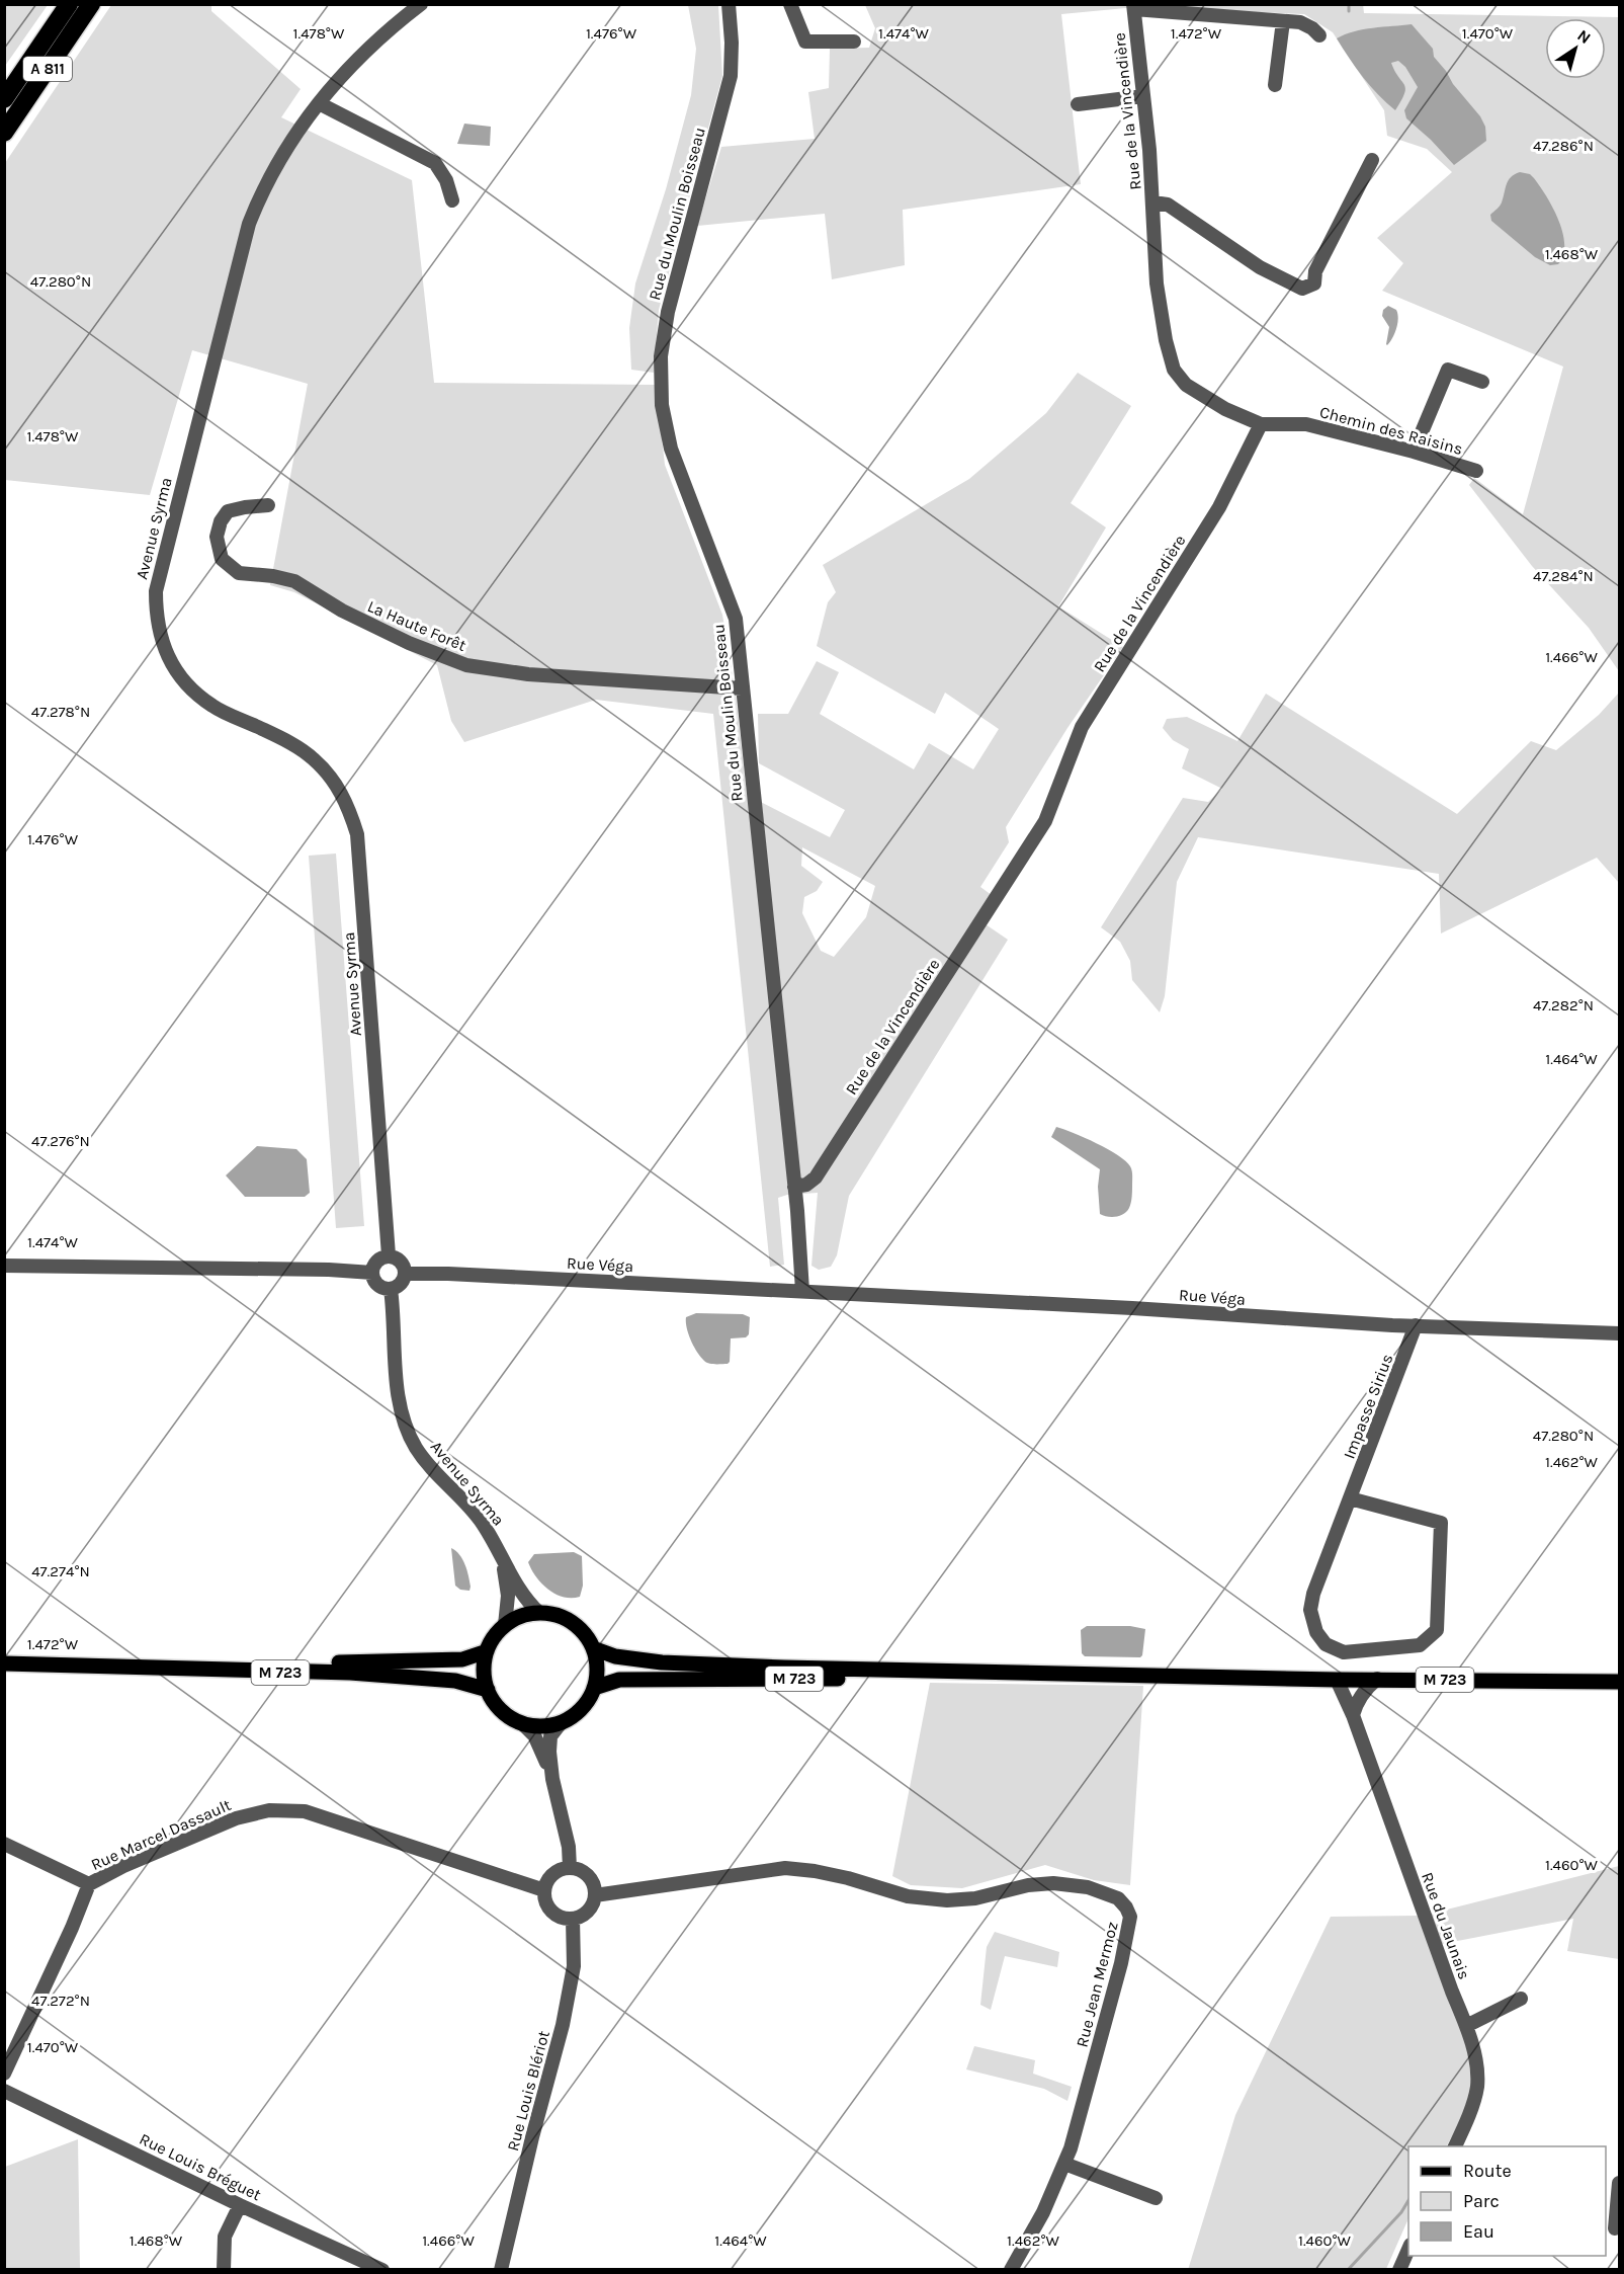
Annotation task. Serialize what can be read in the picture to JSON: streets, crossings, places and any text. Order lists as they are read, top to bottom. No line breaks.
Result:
{"streets":{"highway":["A 811"],"main road":["M 723"],"street":["Rue de la Vincendière","Rue du Moulin Boisseau","Chemin des Raisins","Avenue Syrma","La Haute Forêt","Rue Véga","Impasse Sirius","Rue Marcel Dassault","Rue du Jaunais","Rue Jean Mermoz","Rue Louis Blériot","Rue Louis Bréguet"]},"crossings":[["Rue de la Vincendière","Rue du Moulin Boisseau"],["Rue de la Vincendière","Chemin des Raisins"],["Rue du Moulin Boisseau","La Haute Forêt"],["Rue du Moulin Boisseau","Rue Véga"],["Avenue Syrma","Rue Véga"],["Avenue Syrma","M 723"],["Rue Véga","Impasse Sirius"],["M 723","Rue du Jaunais"],["Rue Marcel Dassault","Rue Jean Mermoz"],["Rue Marcel Dassault","Rue Louis Blériot"],["Rue Jean Mermoz","Rue Louis Blériot"]],"legend":["Route","Parc","Eau"],"north":"top right","coordinates":["1.478°W","1.476°W","1.474°W","1.472°W","1.470°W","47.286°N","1.468°W","47.280°N","47.284°N","1.466°W","47.278°N","47.282°N","1.464°W","47.276°N","1.462°W","47.274°N","1.460°W","47.272°N"]}
